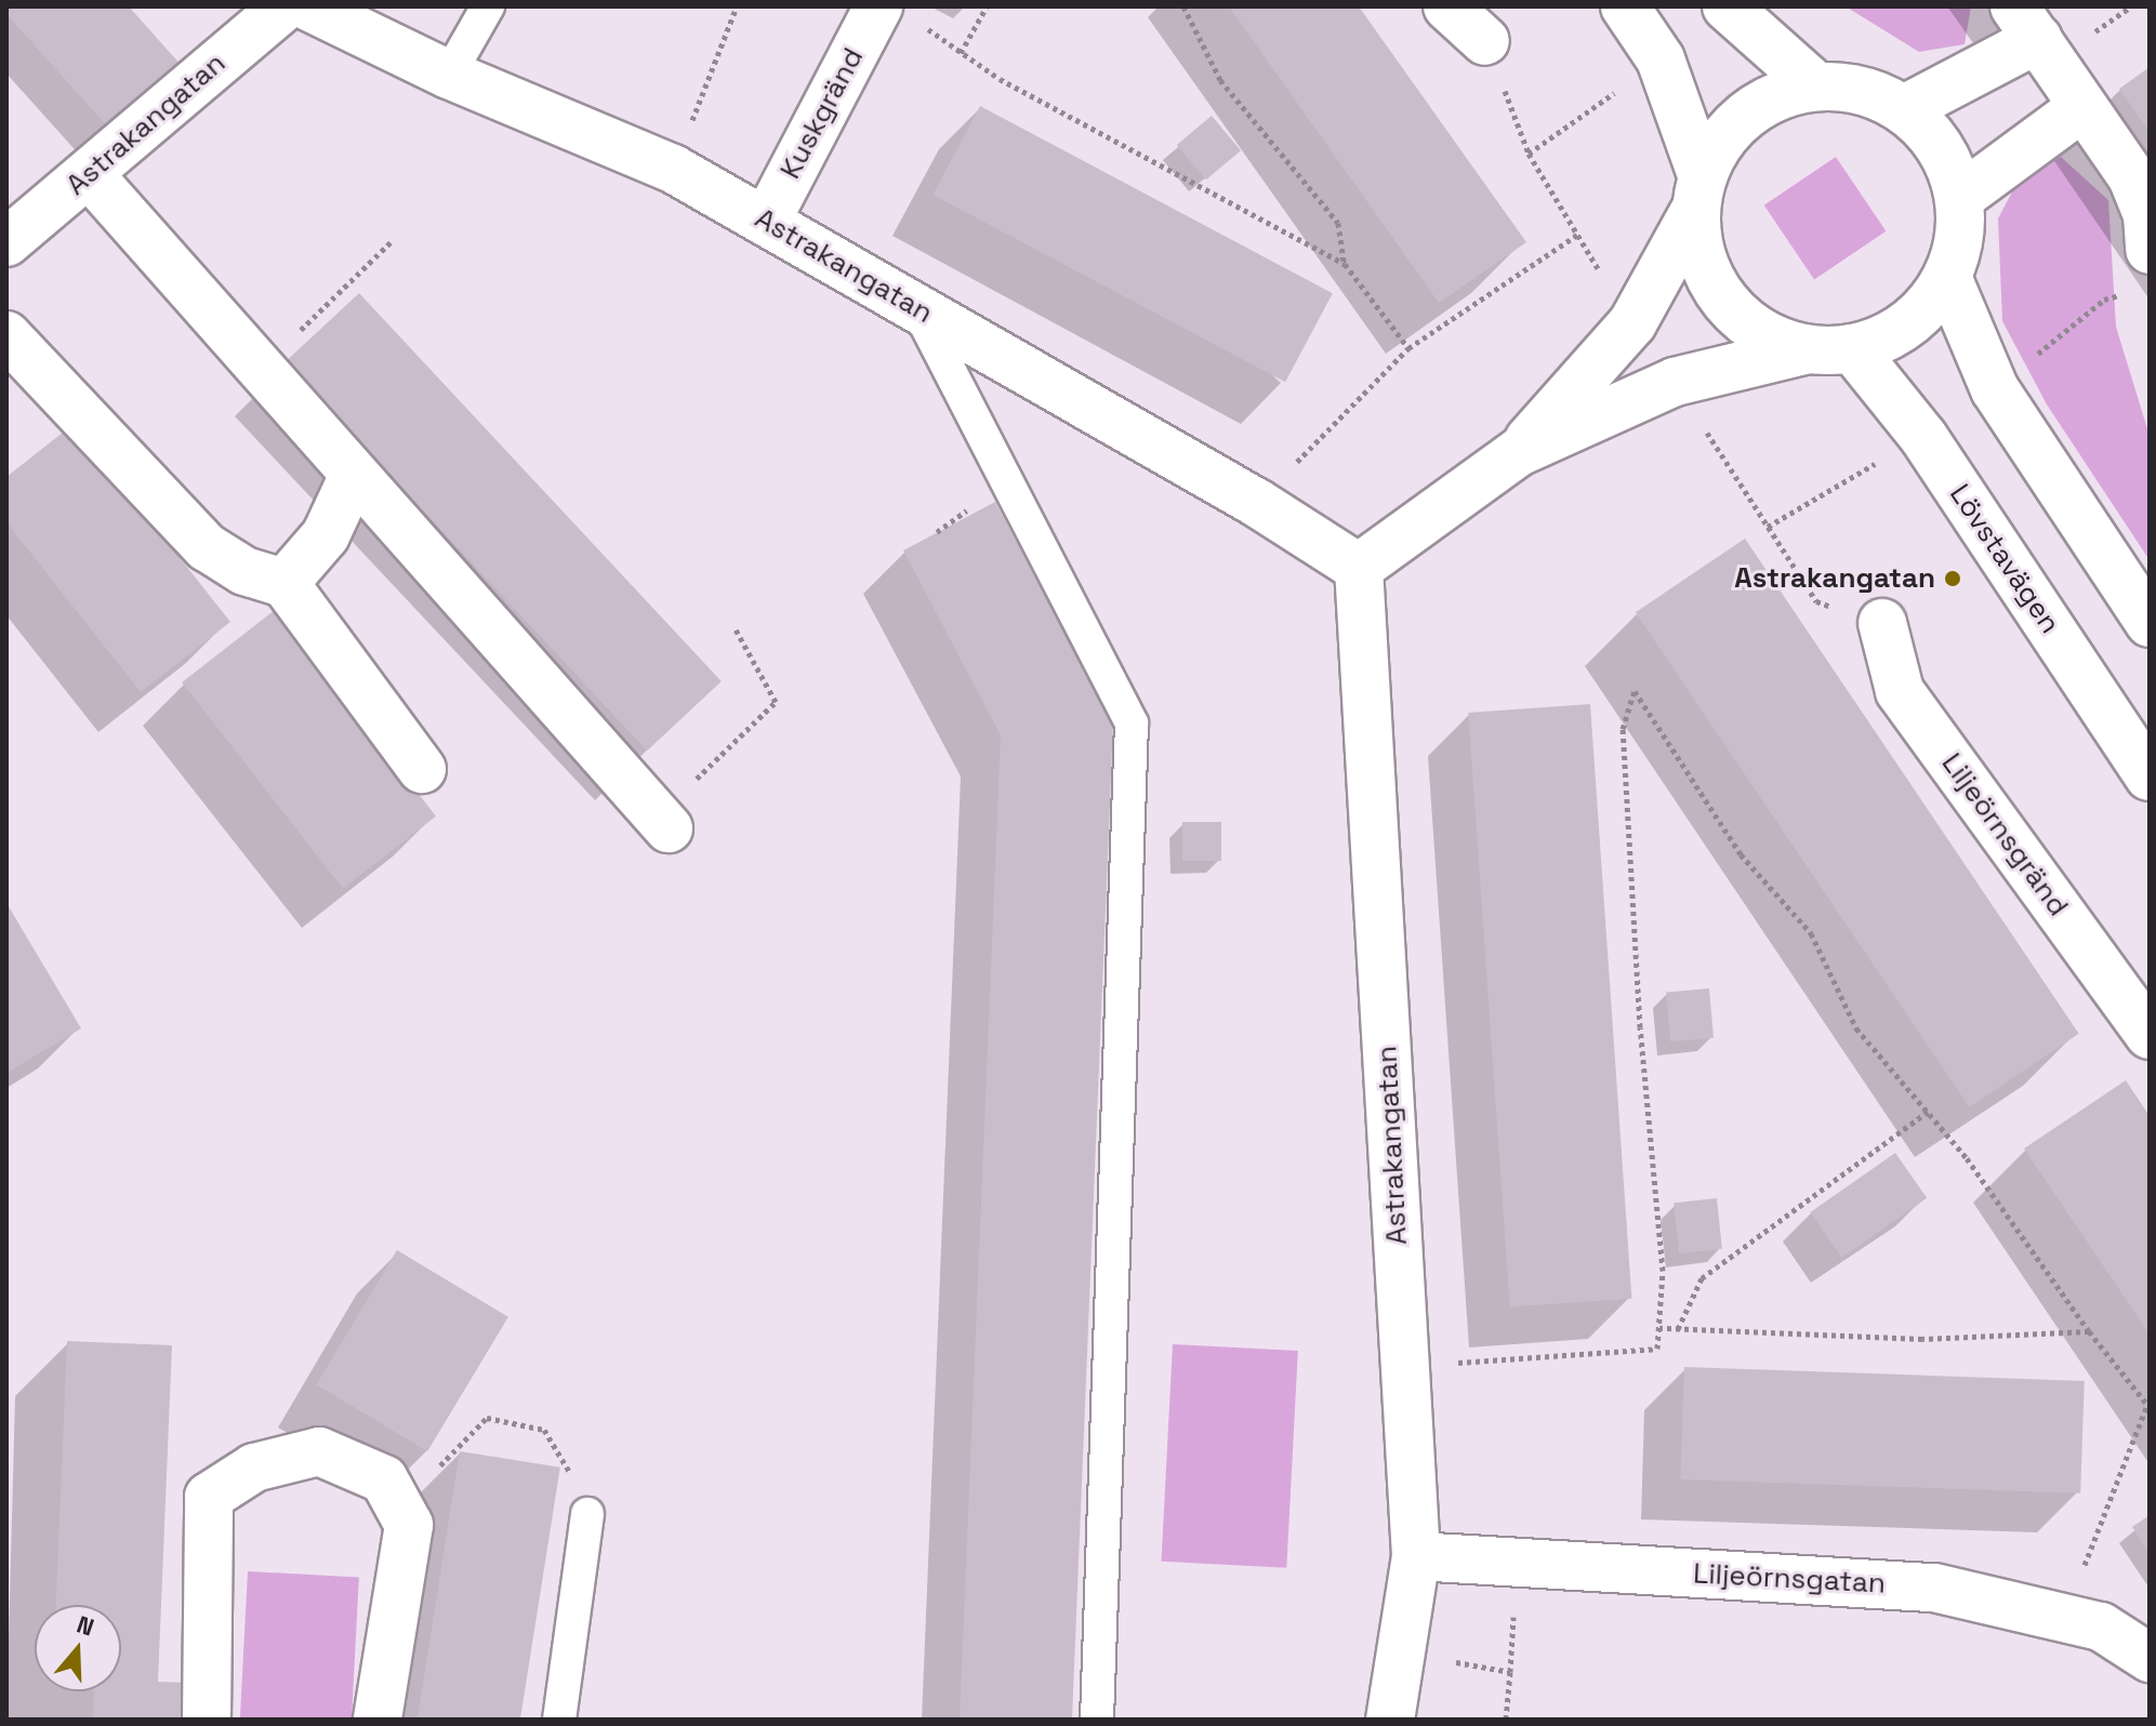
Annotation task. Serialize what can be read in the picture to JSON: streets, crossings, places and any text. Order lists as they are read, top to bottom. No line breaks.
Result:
{"streets":{"street":["Kuskgränd","Astrakangatan","Lövstavägen","Liljeörnsgränd","Liljeörnsgatan"]},"crossings":[["Kuskgränd","Astrakangatan"],["Astrakangatan","Liljeörnsgatan"]],"places":["Astrakangatan"],"north":"top"}
